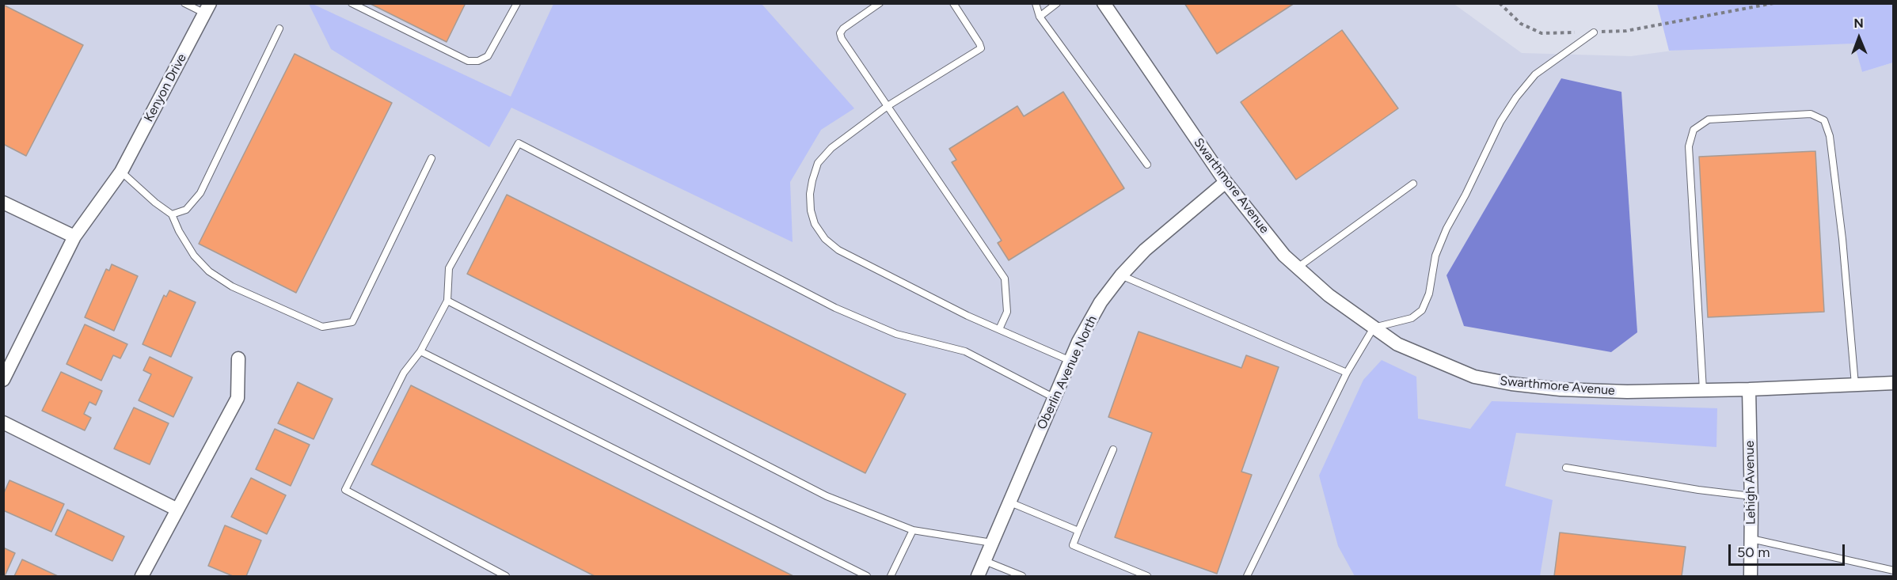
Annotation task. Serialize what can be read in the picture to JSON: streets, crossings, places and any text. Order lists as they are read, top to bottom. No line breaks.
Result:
{"streets":{"street":["Kenyon Drive","Swarthmore Avenue","Oberlin Avenue North","Lehigh Avenue"]},"crossings":[["Swarthmore Avenue","Oberlin Avenue North"],["Swarthmore Avenue","Lehigh Avenue"]],"scale_bar":"50 m","north":"top"}
